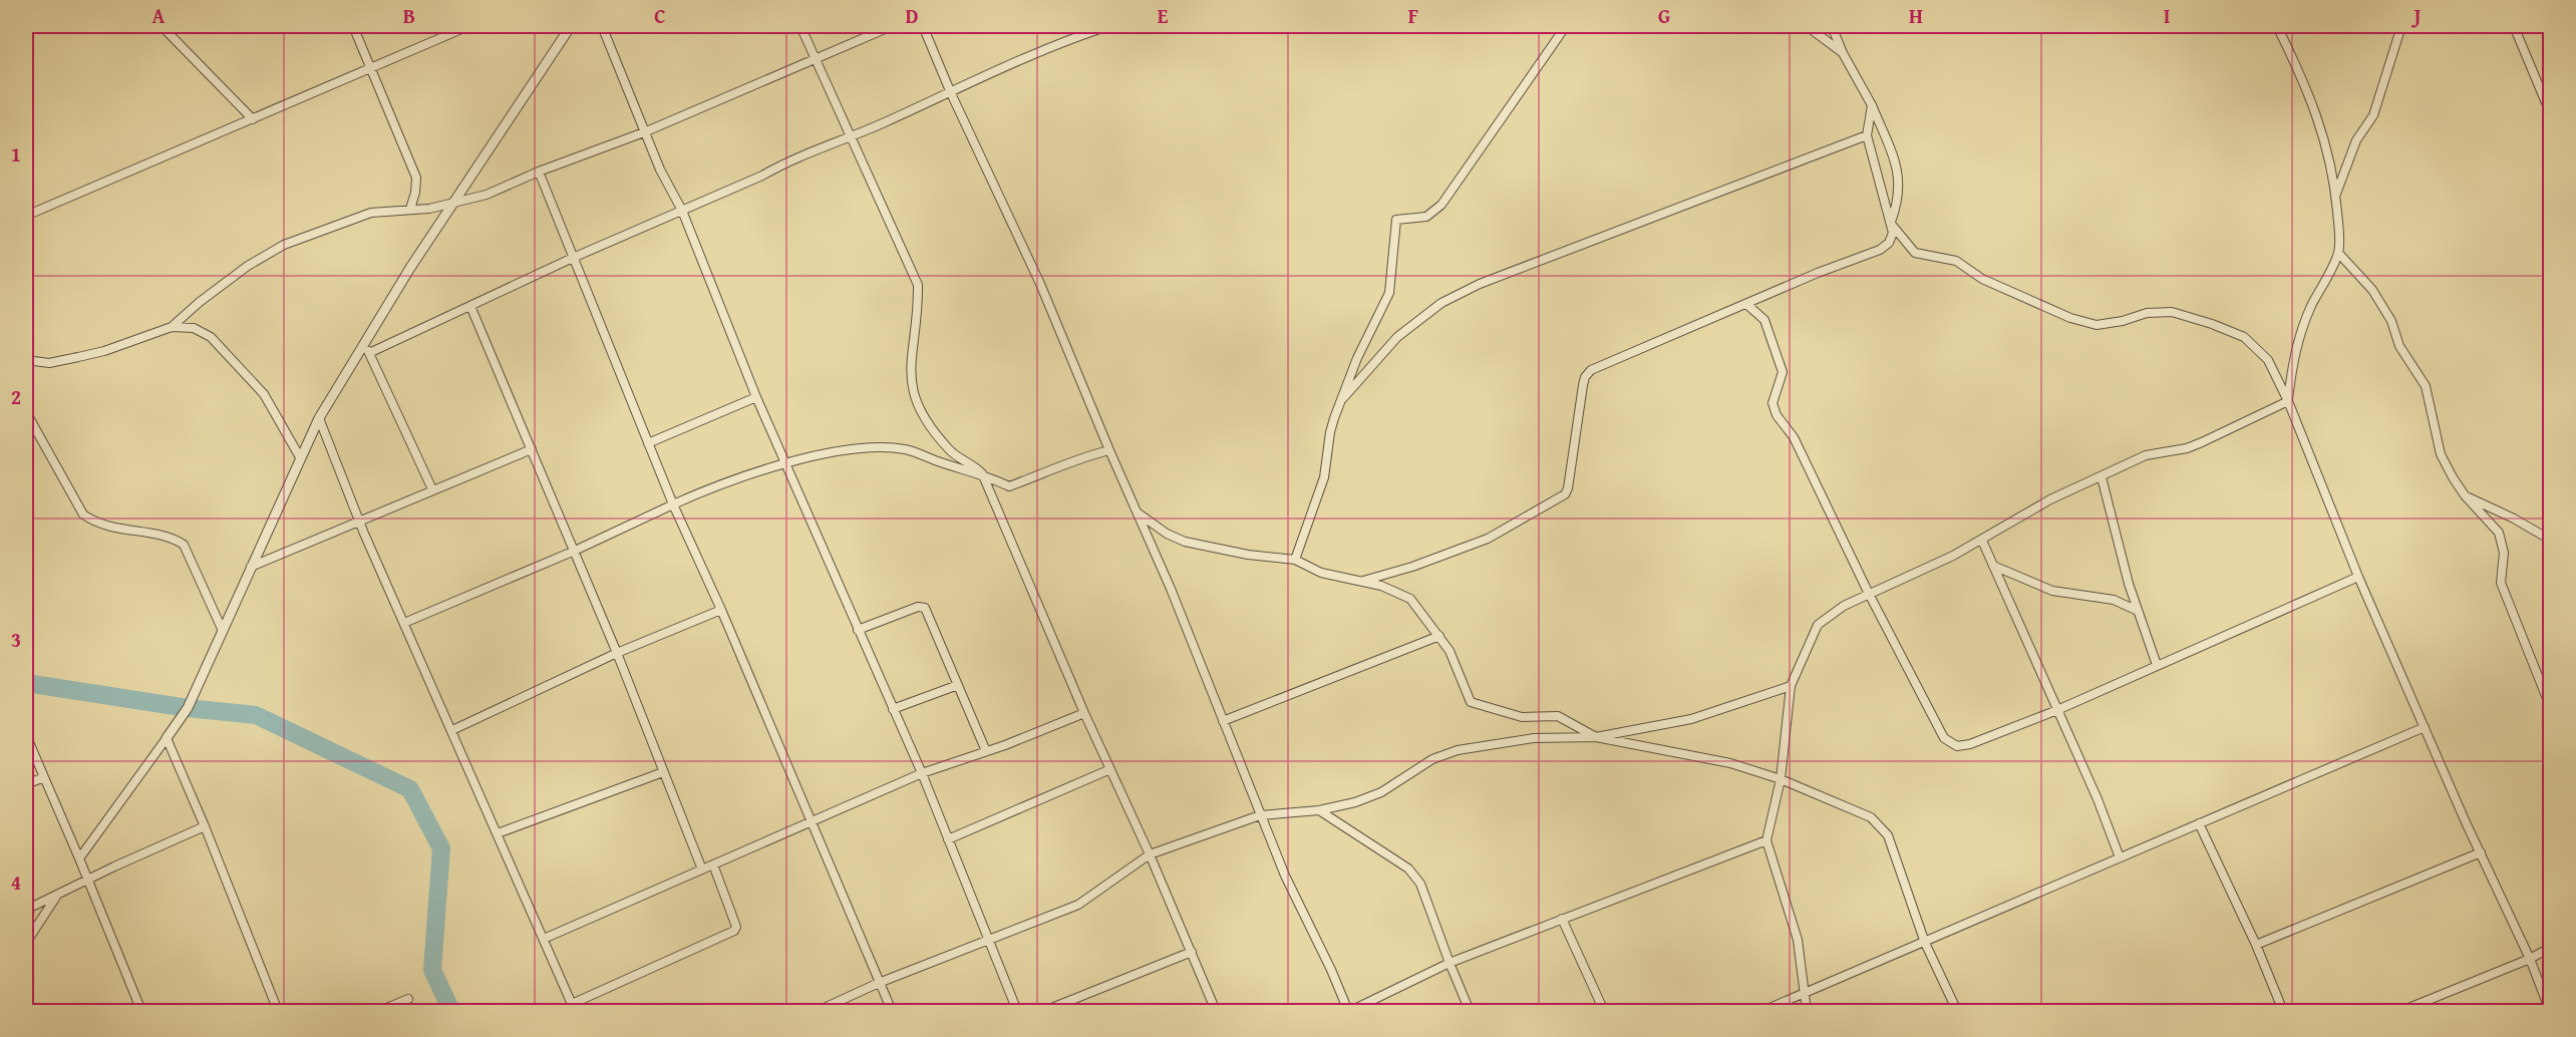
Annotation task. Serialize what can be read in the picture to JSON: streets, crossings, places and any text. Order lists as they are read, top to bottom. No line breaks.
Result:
{"grid":{"columns":["A","B","C","D","E","F","G","H","I","J"],"rows":["1","2","3","4"]}}
